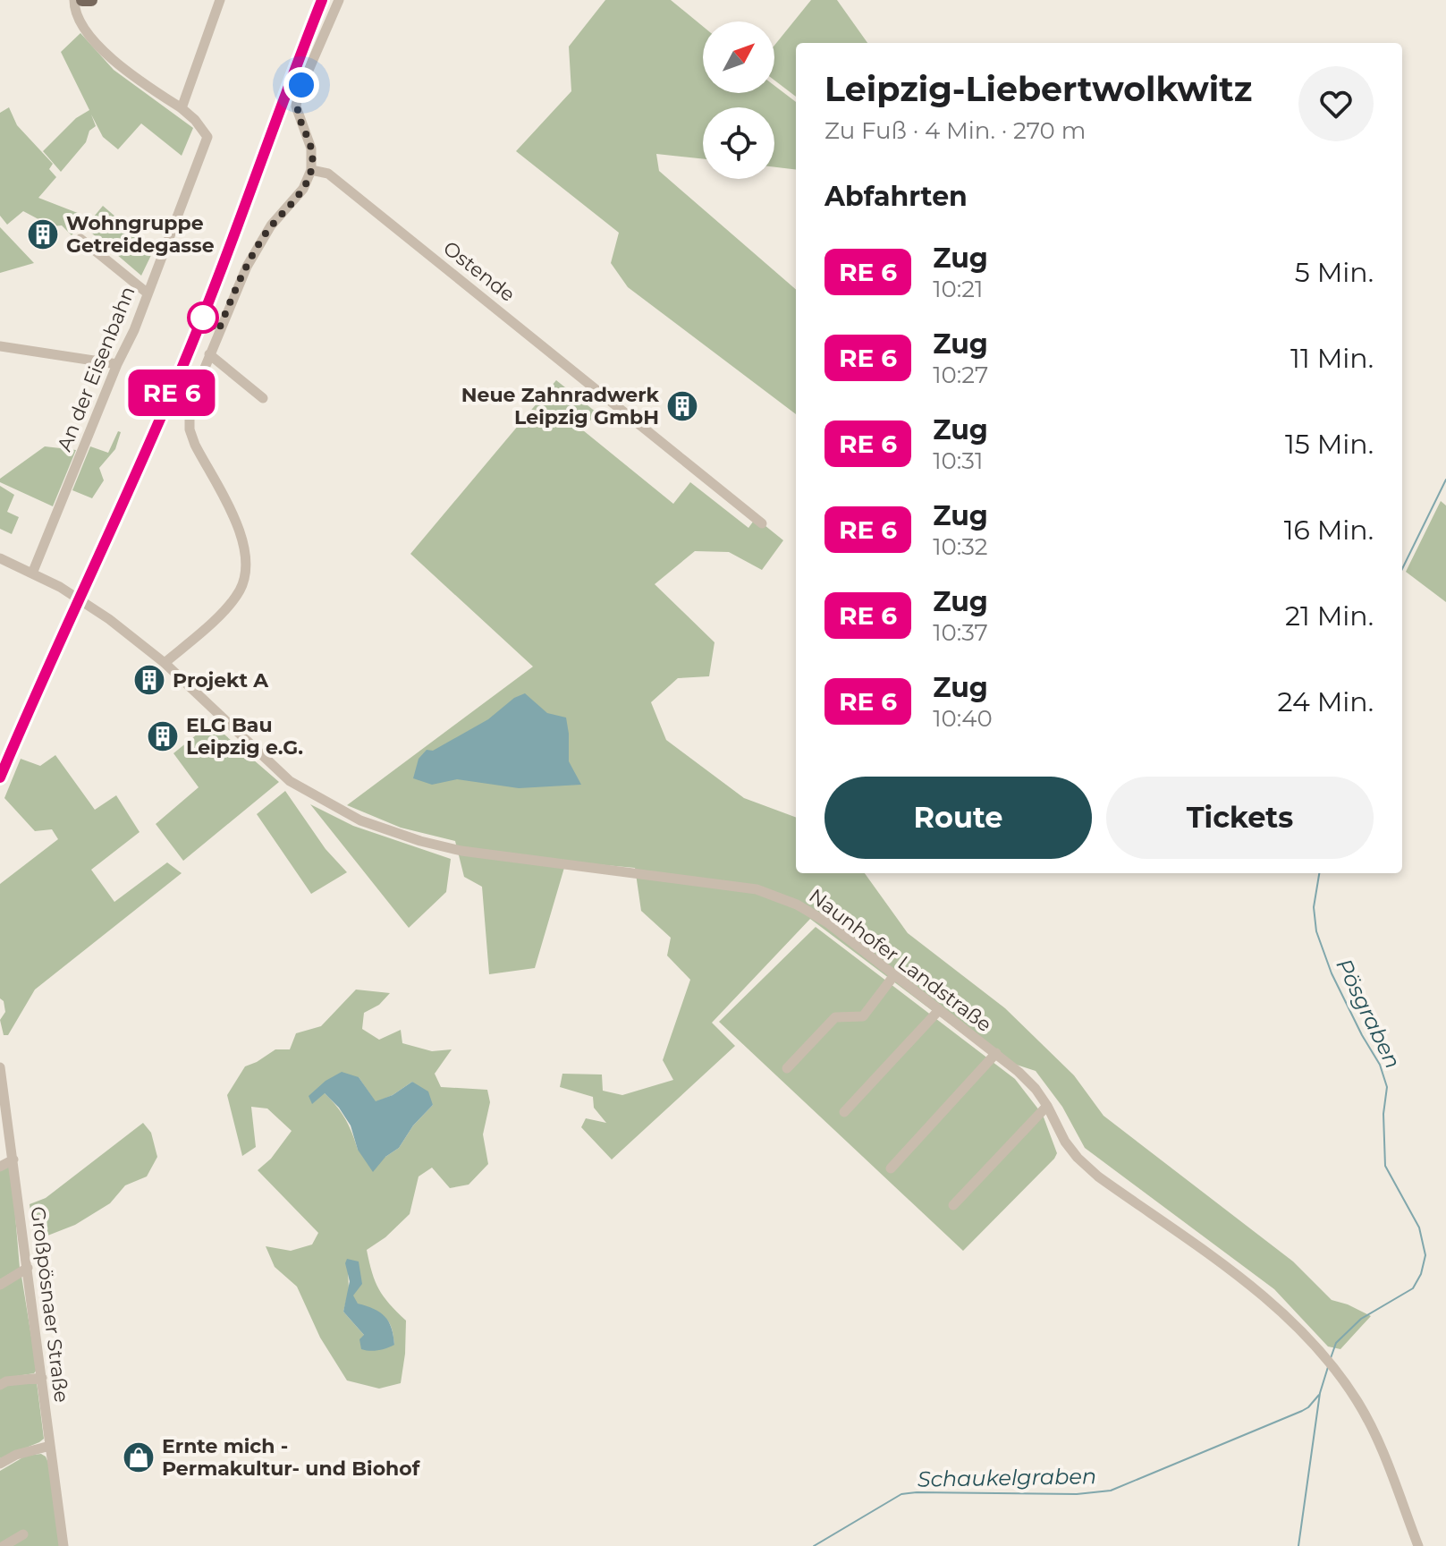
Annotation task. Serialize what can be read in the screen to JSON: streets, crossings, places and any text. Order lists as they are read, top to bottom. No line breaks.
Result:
{"streets":{"street":["Ostende","An der Eisenbahn","Naunhofer Landstraße","Großpösnaer Straße"]},"crossings":[["An der Eisenbahn","Naunhofer Landstraße"]],"water":["Pösgraben","Schaukelgraben"],"places":{"building":["Wohngruppe Getreidegasse","Neue Zahnradwerk Leipzig GmbH","Projekt A","ELG Bau Leipzig e.G."],"shop":["Ernte mich - Permakultur- und Biohof"]},"north":"top right","page":{"on_map":"RE 6","heading":[["Leipzig-Liebertwolkwitz","Zu Fuß · 4 Min. · 270 m"],"Abfahrten"],"list":[{"mark":"RE 6","name":"Zug","note":"10:21","value":"5 Min."},{"mark":"RE 6","name":"Zug","note":"10:27","value":"11 Min."},{"mark":"RE 6","name":"Zug","note":"10:31","value":"15 Min."},{"mark":"RE 6","name":"Zug","note":"10:32","value":"16 Min."},{"mark":"RE 6","name":"Zug","note":"10:37","value":"21 Min."},{"mark":"RE 6","name":"Zug","note":"10:40","value":"24 Min."}],"buttons":["Route","Tickets"]}}
